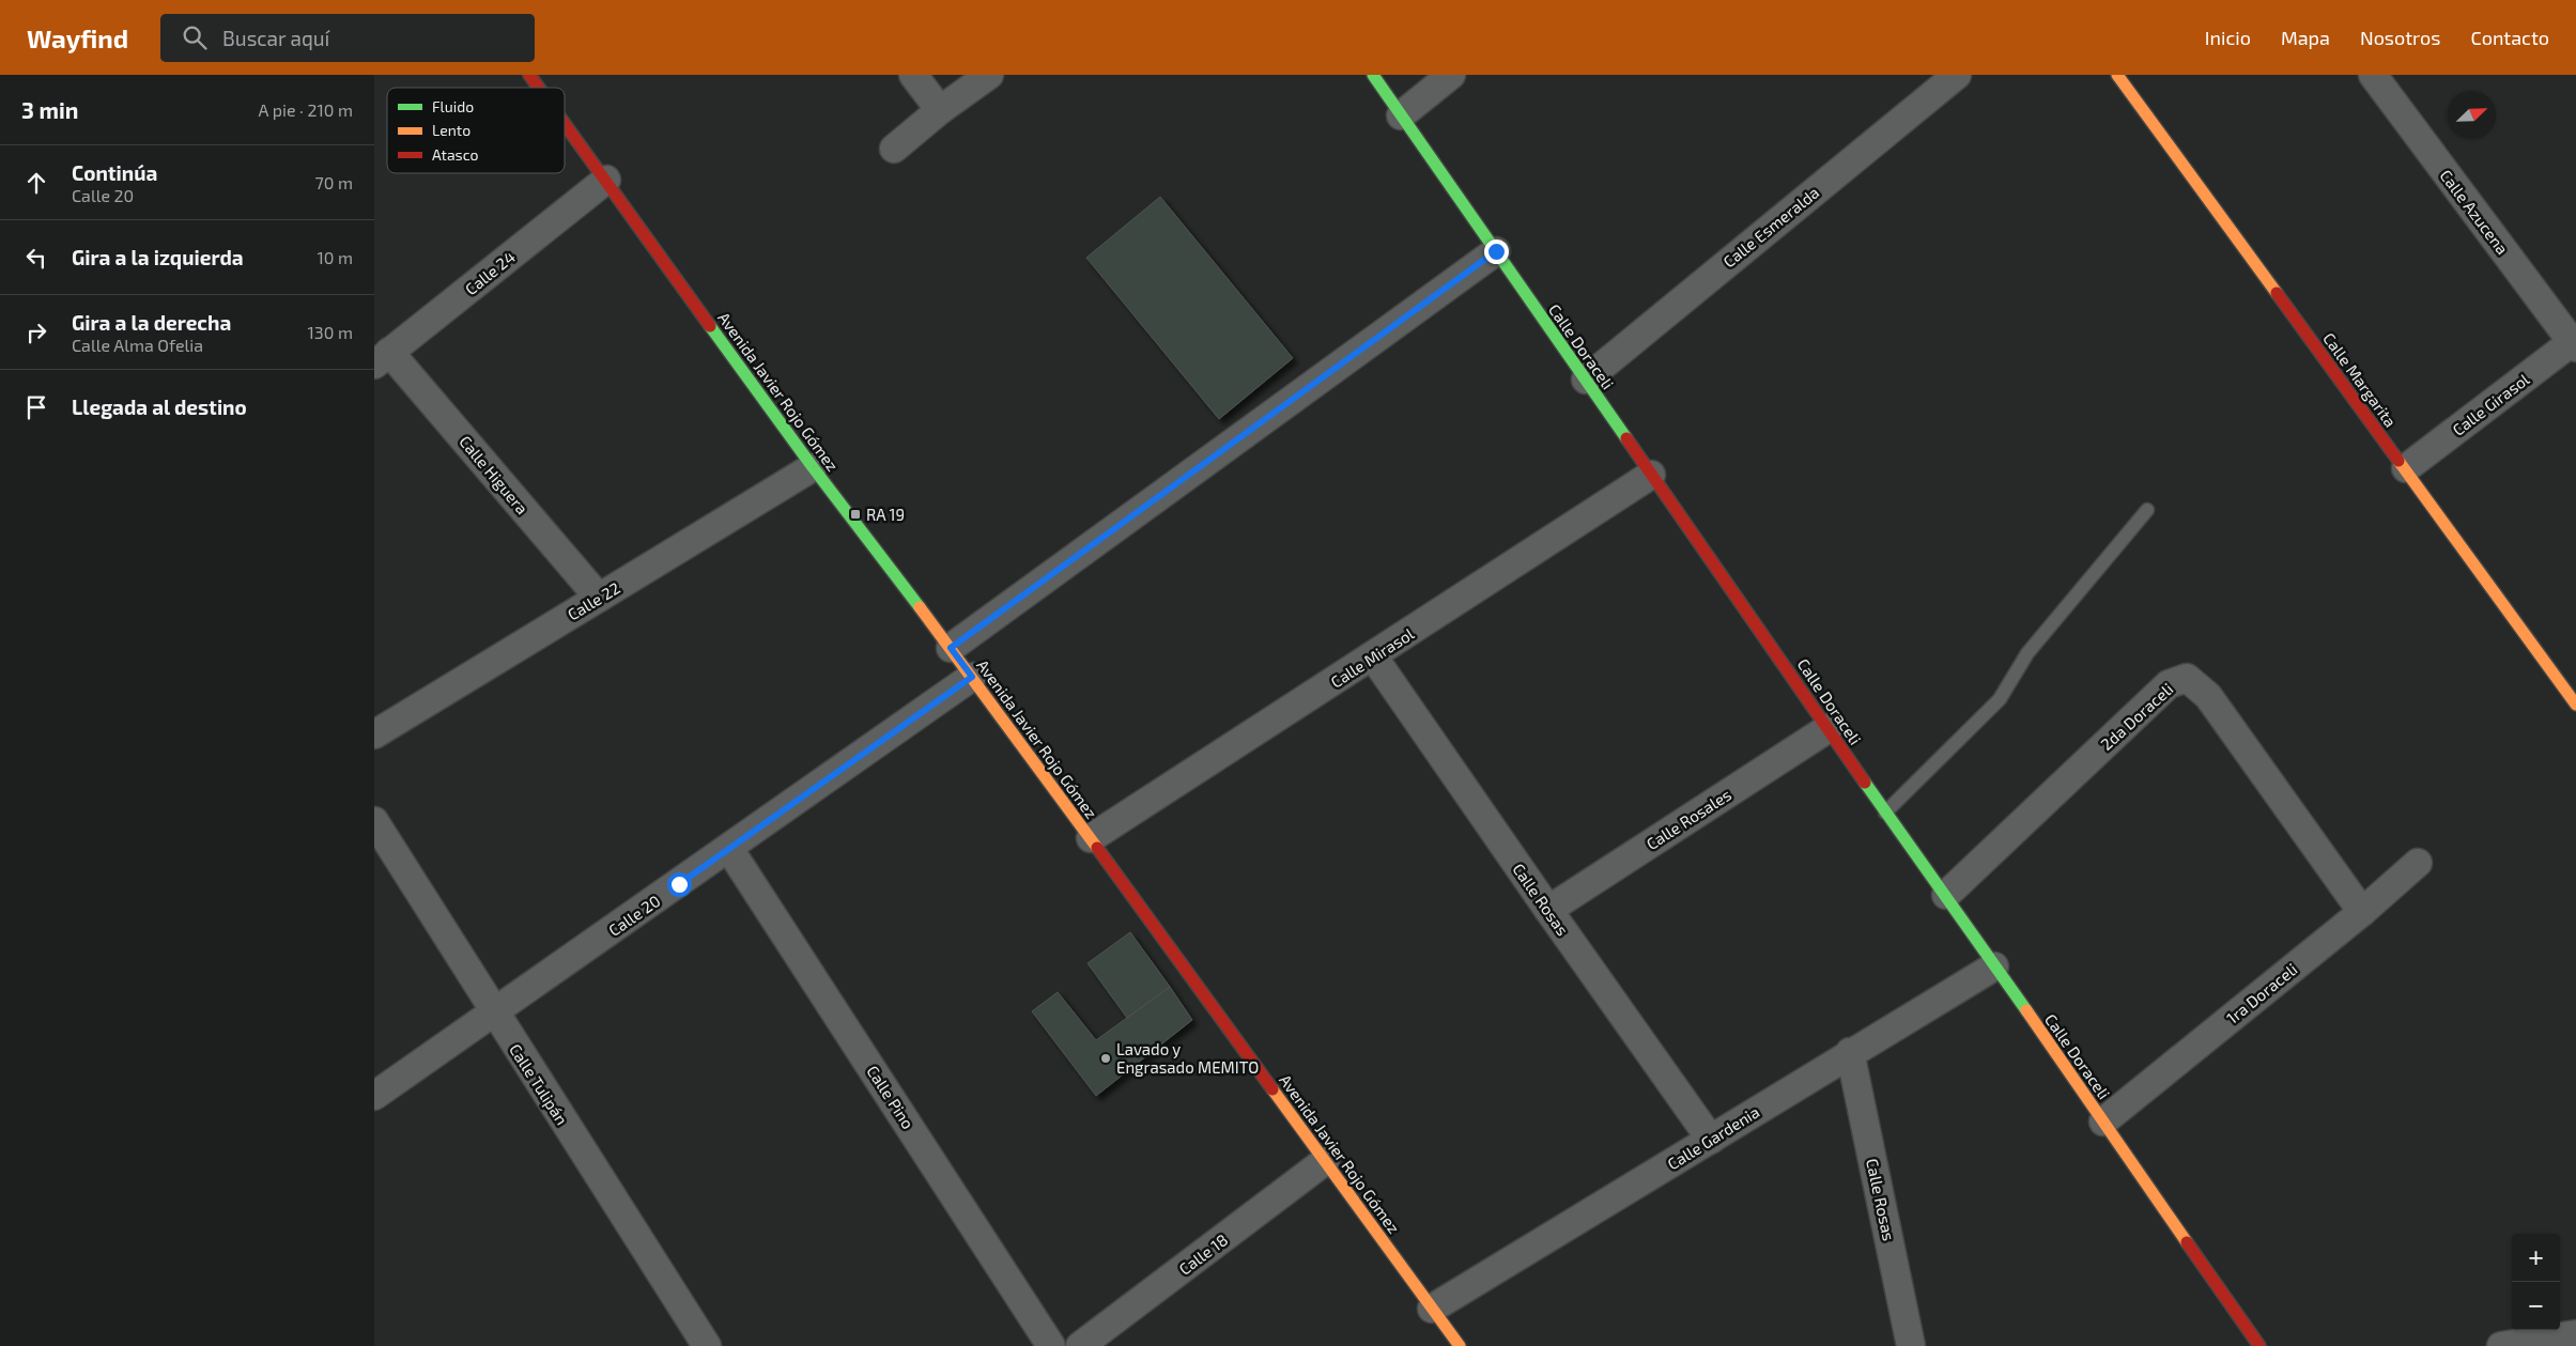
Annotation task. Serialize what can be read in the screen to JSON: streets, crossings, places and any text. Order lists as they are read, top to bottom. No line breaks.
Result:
{"streets":{"street":["Calle Azucena","Calle Esmeralda","Calle 24","Calle Doraceli","Calle Margarita","Avenida Javier Rojo Gómez","Calle Girasol","Calle Higuera","Calle 22","Calle Mirasol","2da Doraceli","Calle Rosales","Calle Rosas","Calle 20","1ra Doraceli","Calle Tulipán","Calle Pino","Calle Gardenia","Calle 18"]},"crossings":[["Calle Azucena","Calle Girasol"],["Calle Esmeralda","Calle Doraceli"],["Calle 24","Avenida Javier Rojo Gómez"],["Calle 24","Calle Higuera"],["Calle Doraceli","Calle Mirasol"],["Calle Doraceli","2da Doraceli"],["Calle Doraceli","Calle Rosales"],["Calle Doraceli","1ra Doraceli"],["Calle Doraceli","Calle Gardenia"],["Calle Margarita","Calle Girasol"],["Avenida Javier Rojo Gómez","Calle 22"],["Avenida Javier Rojo Gómez","Calle Mirasol"],["Avenida Javier Rojo Gómez","Calle 20"],["Avenida Javier Rojo Gómez","Calle Gardenia"],["Avenida Javier Rojo Gómez","Calle 18"],["Calle Higuera","Calle 22"],["Calle Mirasol","Calle Rosas"],["2da Doraceli","1ra Doraceli"],["Calle Rosales","Calle Rosas"],["Calle Rosas","Calle Gardenia"],["Calle 20","Calle Tulipán"],["Calle 20","Calle Pino"]],"places":{"transit":["RA 19"],"other":["Lavado y Engrasado MEMITO"]},"legend":["Fluido","Lento","Atasco"],"north":"top right","page":{"header":"Wayfind","search":"Buscar aquí","nav":["Inicio","Mapa","Nosotros","Contacto"],"heading":["3 min","A pie · 210 m"],"list":[["Continúa","Calle 20","70 m"],["Gira a la izquierda","10 m"],["Gira a la derecha","Calle Alma Ofelia","130 m"],"Llegada al destino"],"map_buttons":["+","−"]}}
